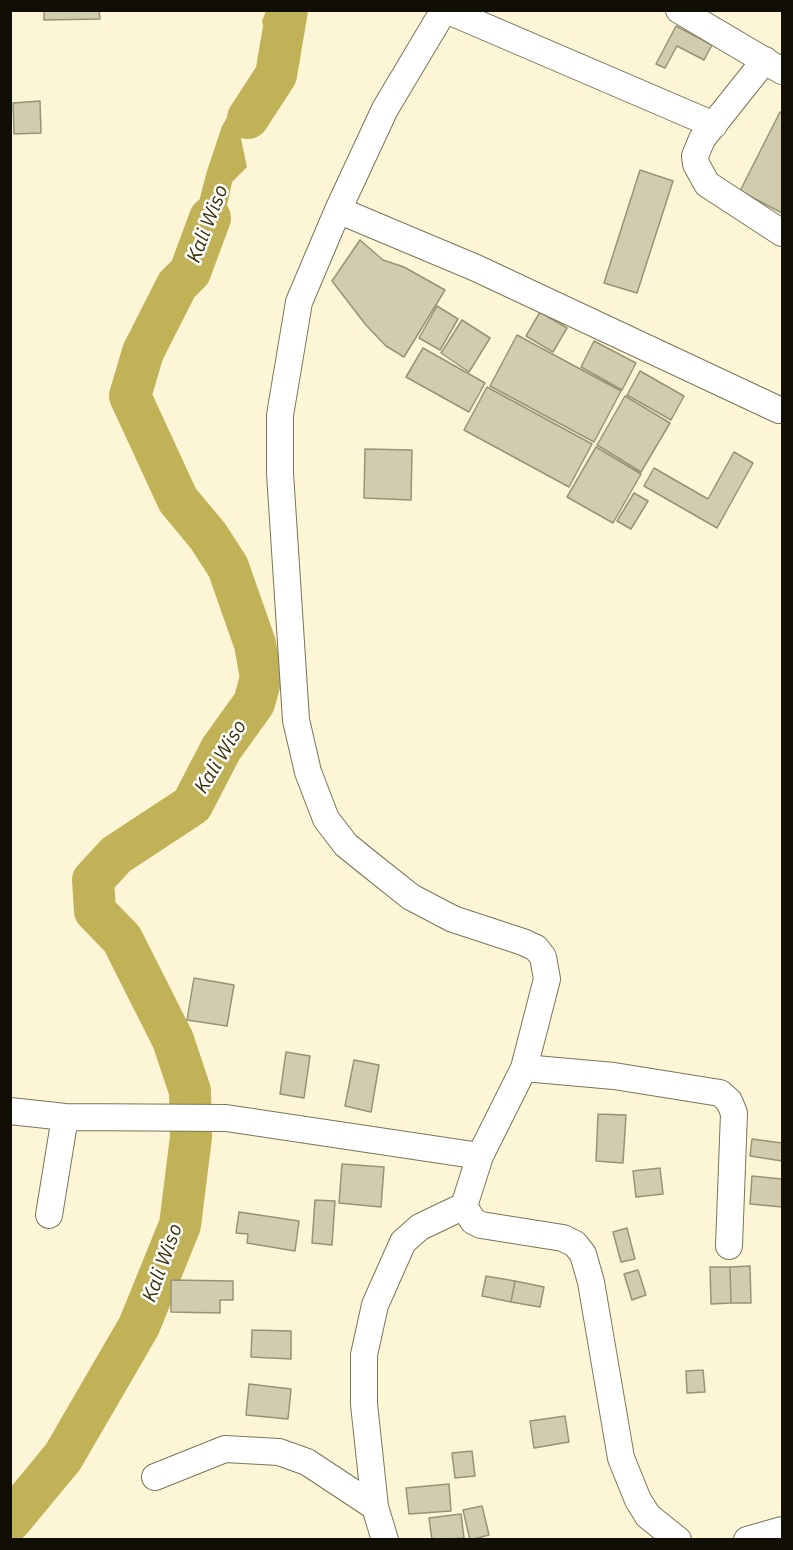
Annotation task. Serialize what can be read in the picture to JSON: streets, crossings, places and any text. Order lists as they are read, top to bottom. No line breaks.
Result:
{"water":["Kali Wiso"]}
